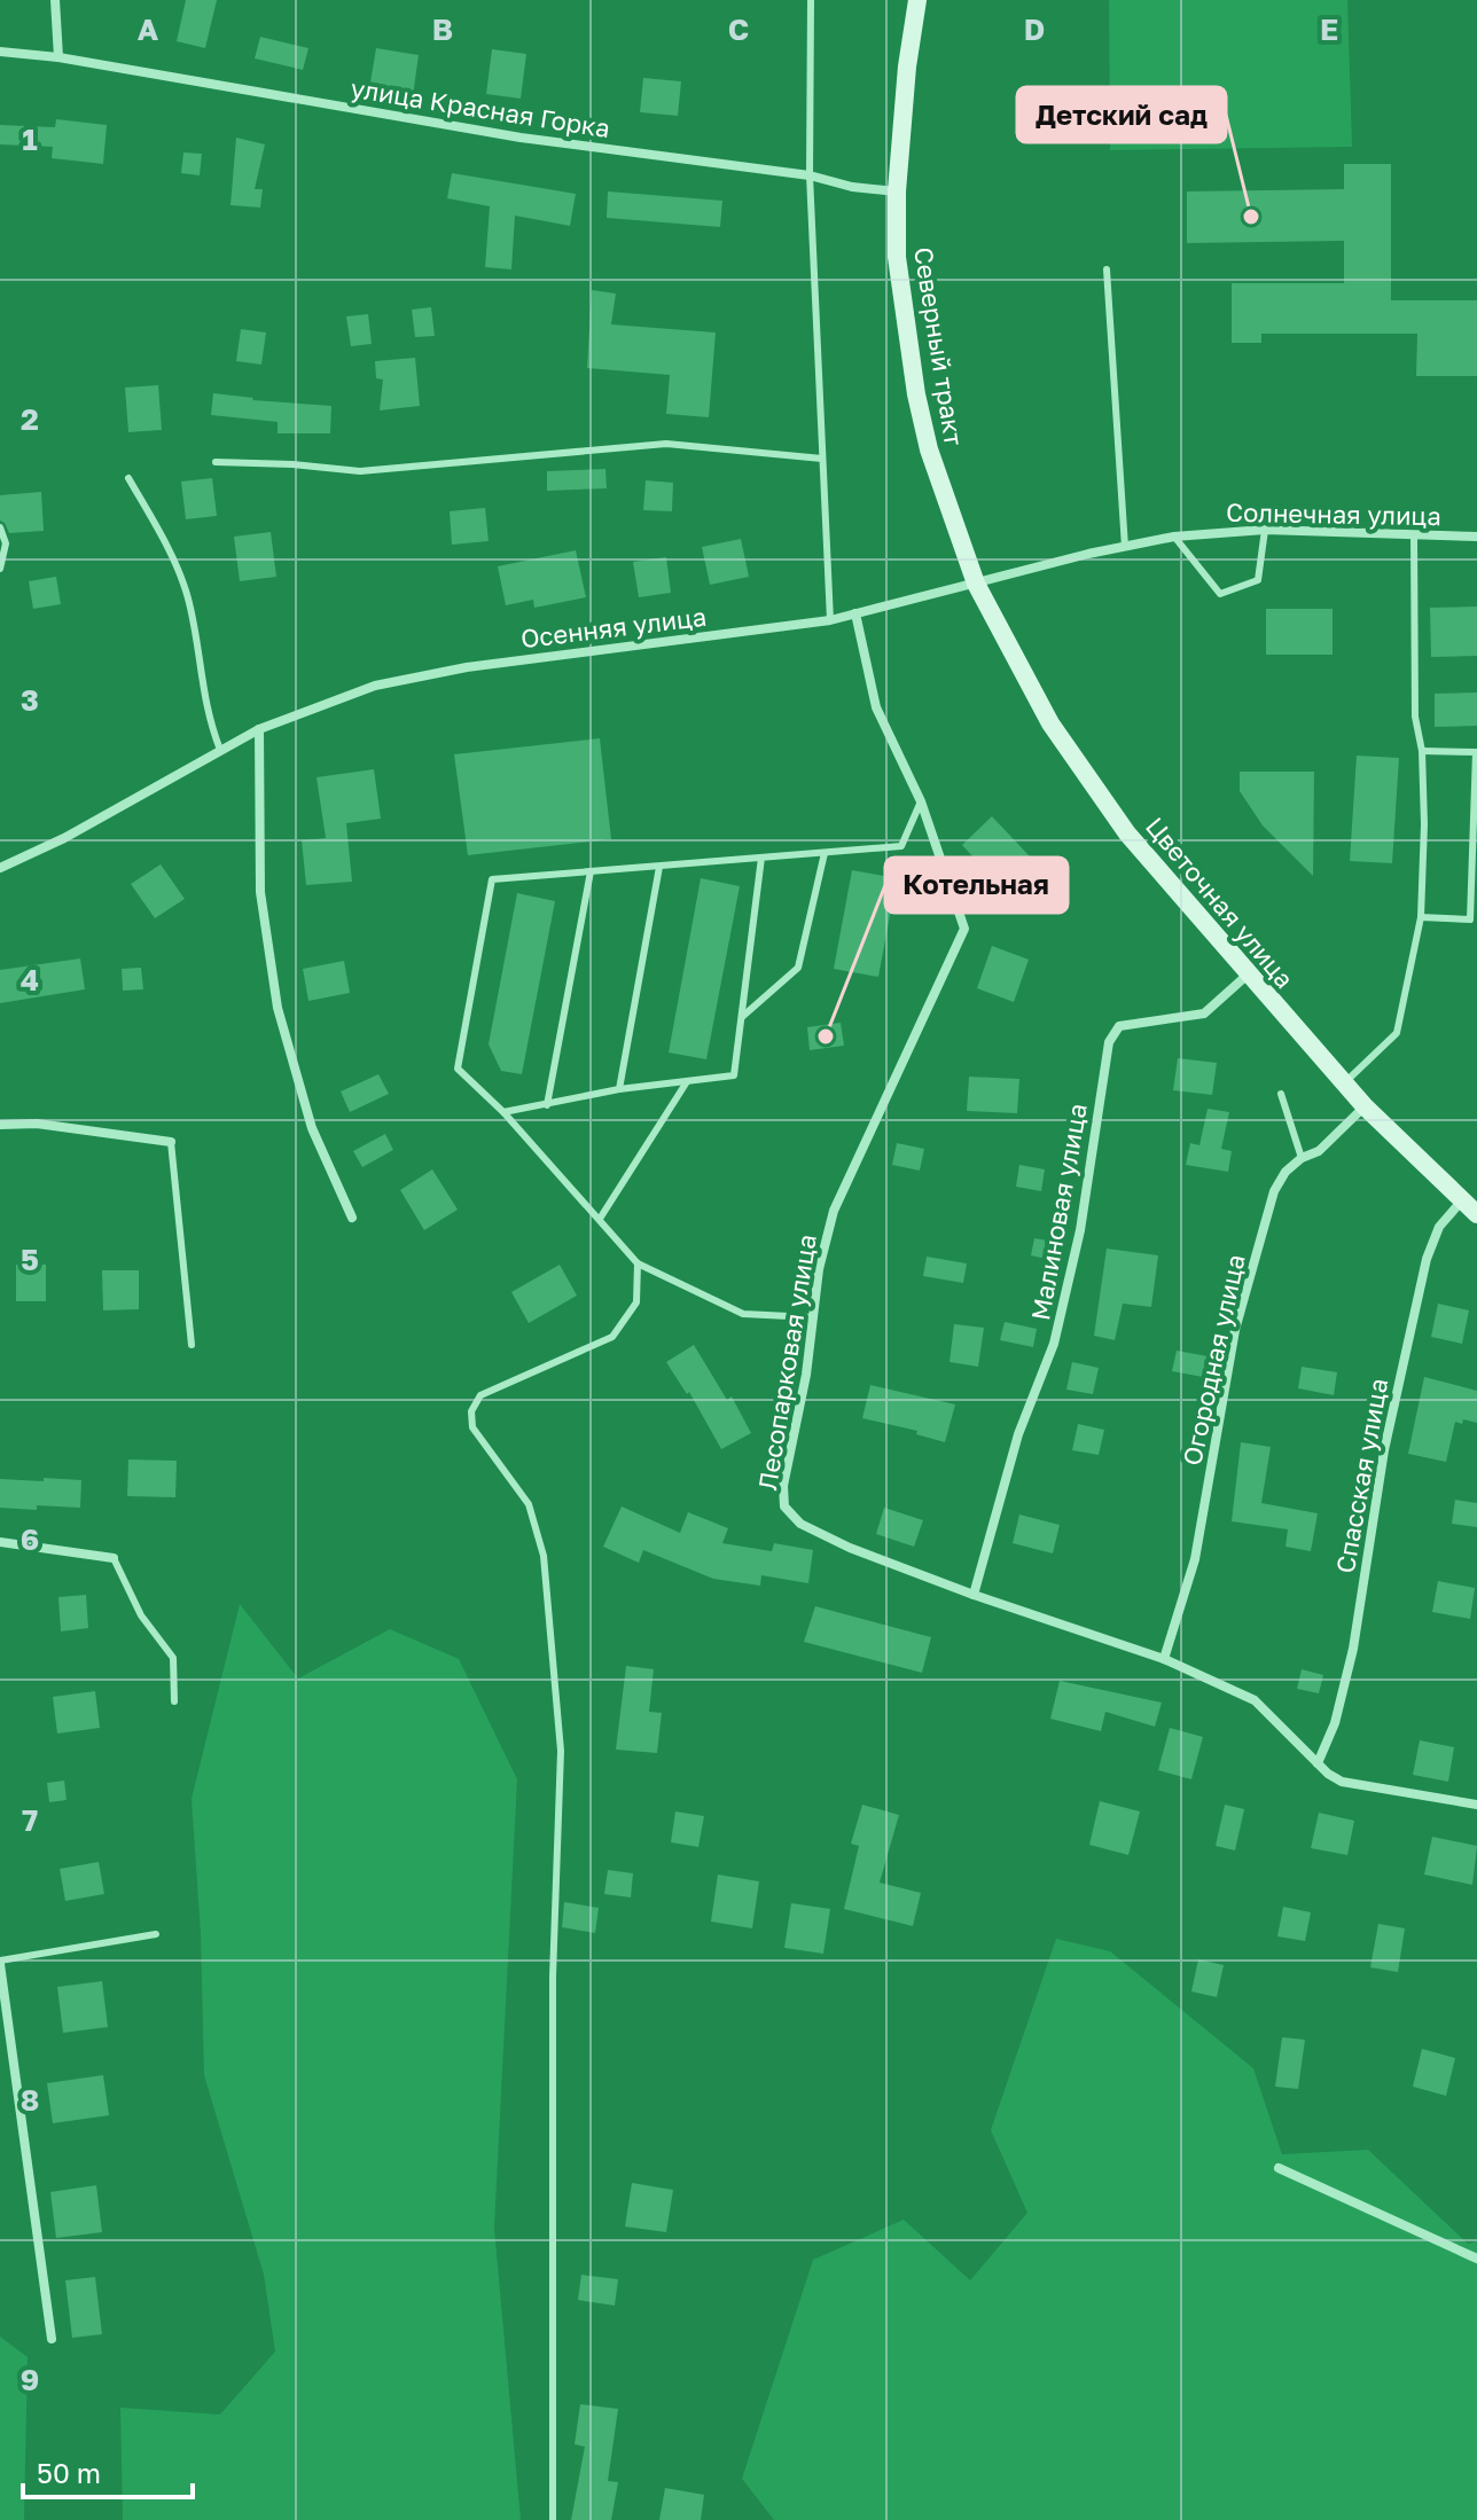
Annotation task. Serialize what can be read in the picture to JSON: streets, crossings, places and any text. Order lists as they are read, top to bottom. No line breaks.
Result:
{"streets":{"main road":["Северный тракт","Цветочная улица"],"street":["улица Красная Горка","Солнечная улица","Осенняя улица","Малиновая улица","Огородная улица","Лесопарковая улица","Спасская улица"]},"crossings":[["улица Красная Горка","Северный тракт"],["Северный тракт","Солнечная улица"],["Северный тракт","Осенняя улица"],["Северный тракт","Цветочная улица"],["Солнечная улица","Осенняя улица"],["Солнечная улица","Цветочная улица"],["Осенняя улица","Цветочная улица"],["Осенняя улица","Лесопарковая улица"],["Цветочная улица","Малиновая улица"],["Цветочная улица","Огородная улица"],["Цветочная улица","Спасская улица"],["Малиновая улица","Лесопарковая улица"],["Огородная улица","Лесопарковая улица"],["Лесопарковая улица","Спасская улица"]],"places":["Детский сад","Котельная"],"scale_bar":"50 m","grid":{"columns":["A","B","C","D","E"],"rows":["1","2","3","4","5","6","7","8","9"]}}
